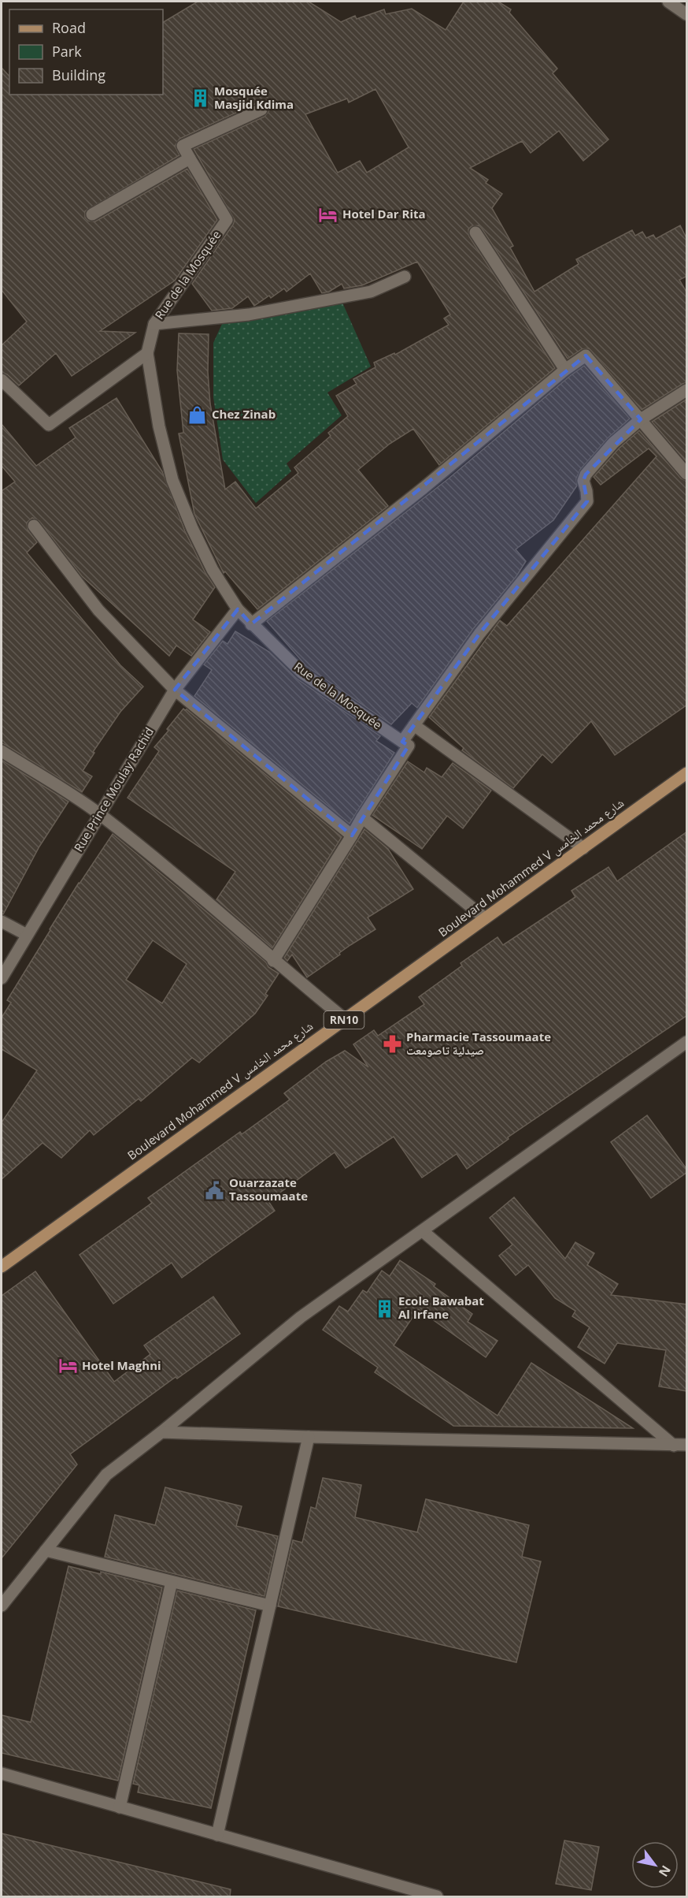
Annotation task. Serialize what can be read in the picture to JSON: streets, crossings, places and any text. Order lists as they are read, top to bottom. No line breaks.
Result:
{"streets":{"main road":["Boulevard Mohammed V شارع محمد الخامس","RN10"],"street":["Rue de la Mosquée","Rue Prince Moulay Rachid"]},"crossings":[["Rue de la Mosquée","Rue Prince Moulay Rachid"]],"places":{"building":["Mosquée Masjid Kdima","Ecole Bawabat Al Irfane"],"hotel":["Hotel Dar Rita","Hotel Maghni"],"shop":["Chez Zinab"],"pharmacy":["Pharmacie Tassoumaate صيدلية تاصومعت"],"public building":["Ouarzazate Tassoumaate"]},"legend":["Road","Park","Building"],"north":"bottom right"}
